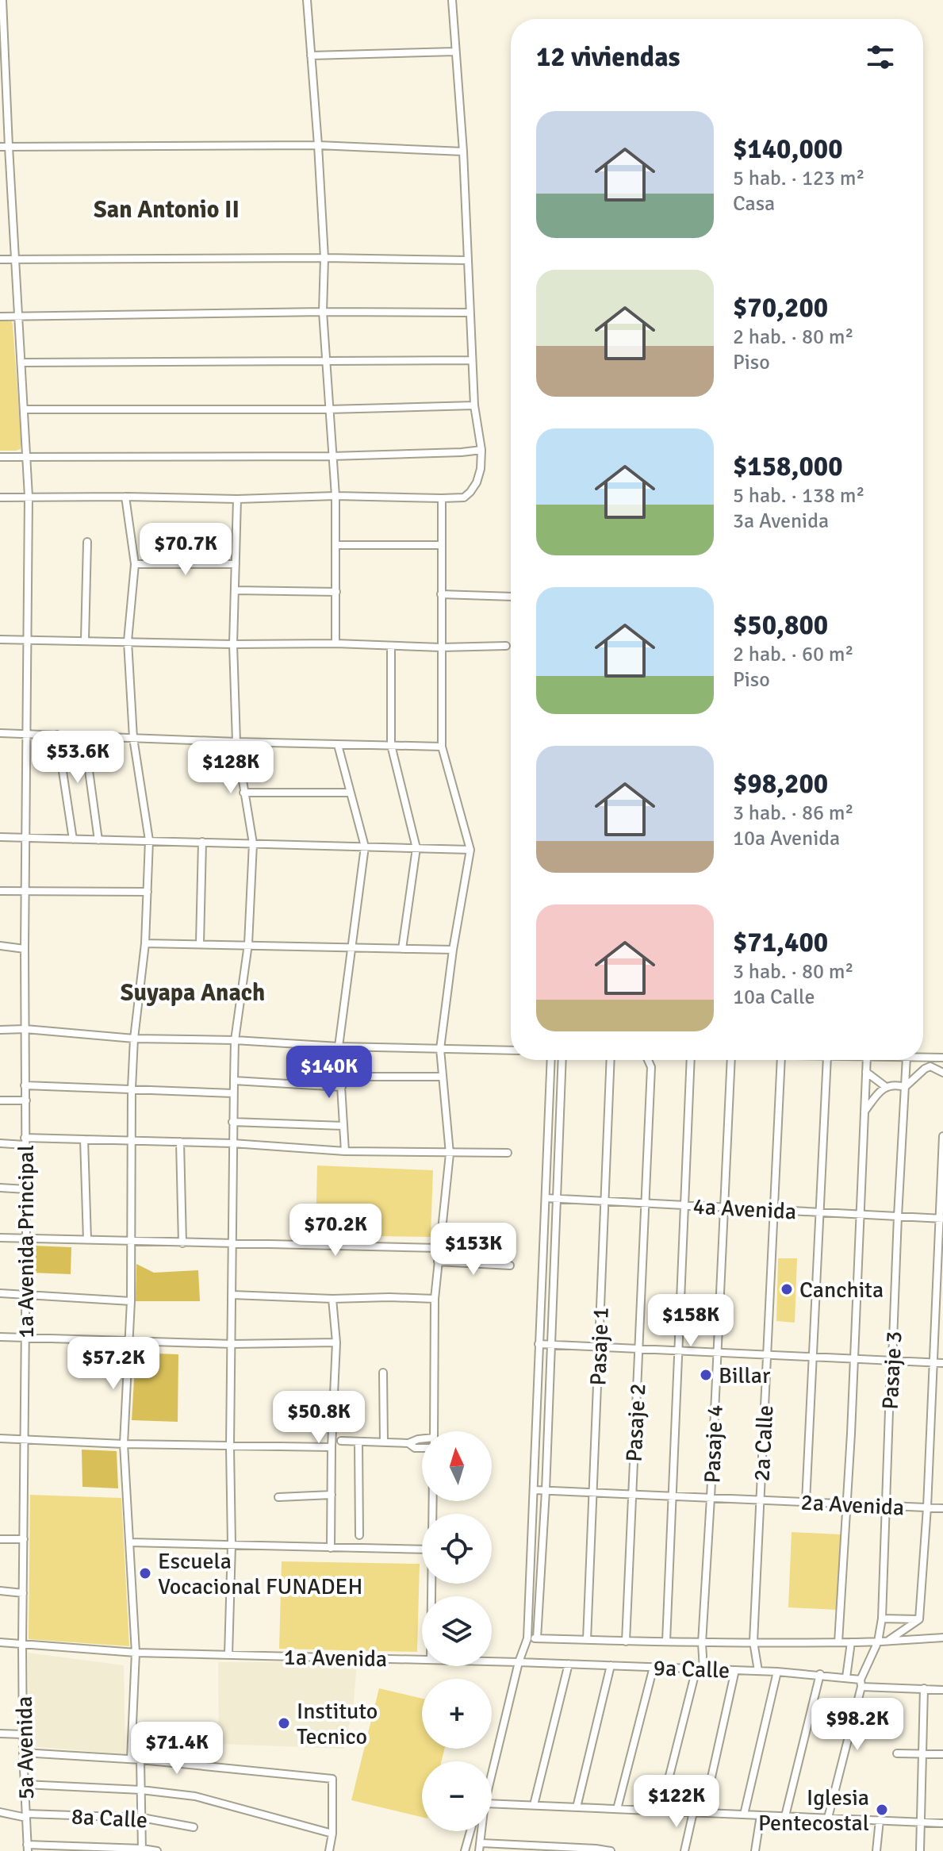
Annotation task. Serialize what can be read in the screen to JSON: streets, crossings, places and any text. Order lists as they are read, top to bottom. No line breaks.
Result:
{"streets":{"street":["4a Avenida","1a Avenida Principal","Pasaje 1","Pasaje 3","Pasaje 2","2a Calle","Pasaje 4","2a Avenida","1a Avenida","9a Calle","5a Avenida","8a Calle"]},"crossings":[["4a Avenida","Pasaje 1"],["4a Avenida","Pasaje 3"],["4a Avenida","Pasaje 2"],["4a Avenida","2a Calle"],["4a Avenida","Pasaje 4"],["1a Avenida Principal","1a Avenida"],["1a Avenida Principal","5a Avenida"],["Pasaje 1","2a Avenida"],["Pasaje 3","2a Avenida"],["Pasaje 3","9a Calle"],["Pasaje 2","2a Avenida"],["2a Calle","2a Avenida"],["2a Calle","9a Calle"],["Pasaje 4","2a Avenida"],["Pasaje 4","9a Calle"],["1a Avenida","9a Calle"],["1a Avenida","5a Avenida"],["5a Avenida","8a Calle"]],"districts":["San Antonio II","Suyapa Anach"],"places":["Canchita","Billar","Escuela Vocacional FUNADEH","Instituto Tecnico","Iglesia Pentecostal"],"north":"top","page":{"heading":"12 viviendas","list":[{"name":"$140,000","note":"5 hab. · 123 m² · Casa"},{"name":"$70,200","note":"2 hab. · 80 m² · Piso"},{"name":"$158,000","note":"5 hab. · 138 m² · 3a Avenida"},{"name":"$50,800","note":"2 hab. · 60 m² · Piso"},{"name":"$98,200","note":"3 hab. · 86 m² · 10a Avenida"},{"name":"$71,400","note":"3 hab. · 80 m² · 10a Calle"}],"price":["$70.7K","$53.6K","$128K","$140K","$70.2K","$153K","$158K","$57.2K","$50.8K","$98.2K","$71.4K","$122K"],"map_buttons":["+","−"]}}
